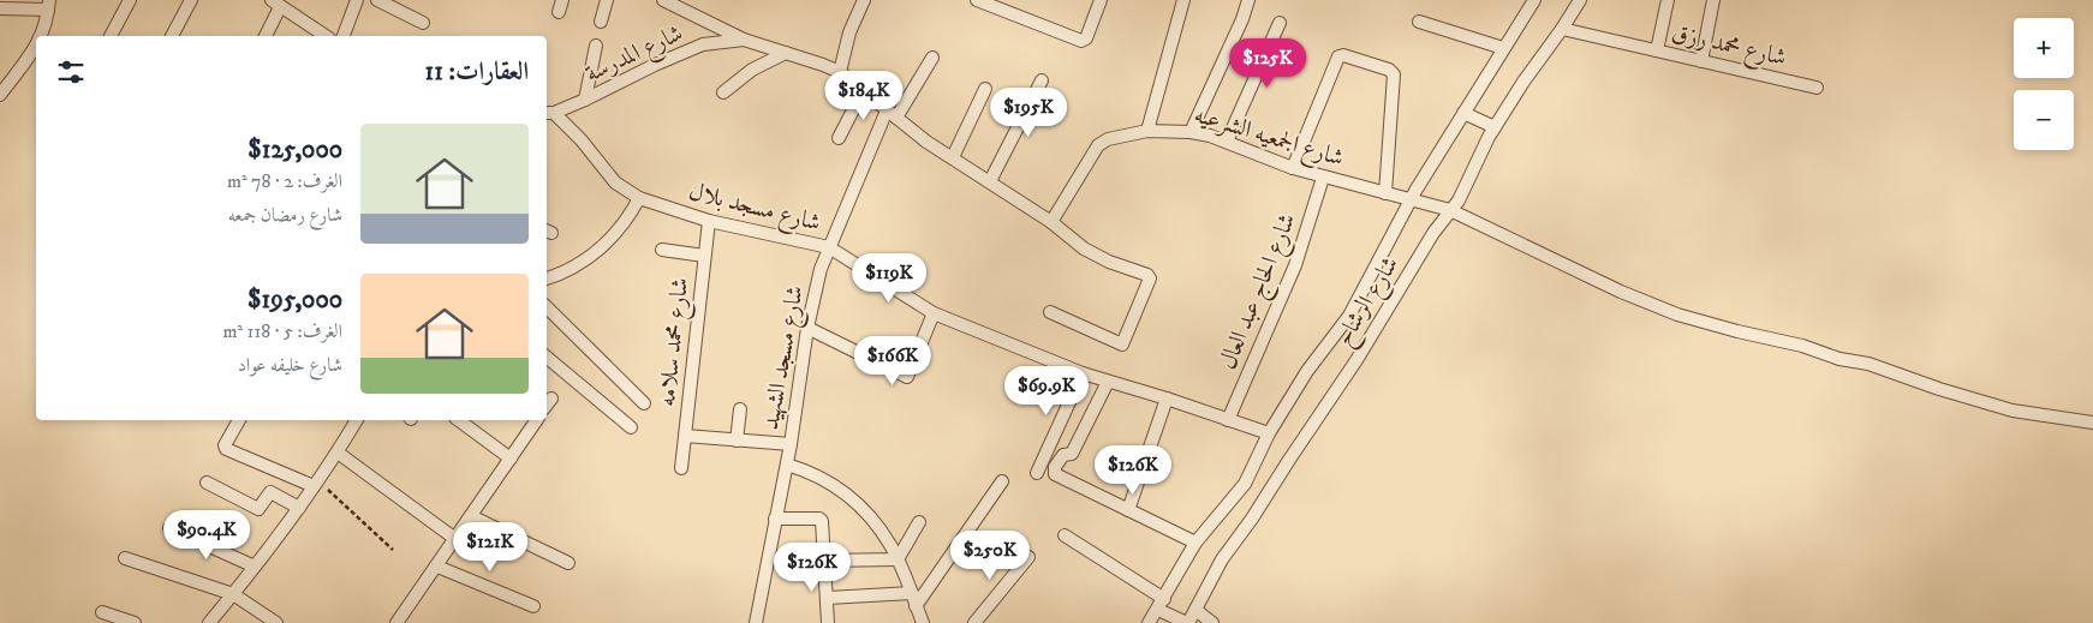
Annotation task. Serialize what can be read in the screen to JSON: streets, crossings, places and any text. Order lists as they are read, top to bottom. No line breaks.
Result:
{"streets":{"street":["شارع محمد رزق","شارع المدرسة","شارع الجمعيه الشرعيه","شارع مسجد بلال","شارع الحاج عبد العال","شارع الرشاح","شارع محمد سلامه","شارع مسجد الشهيد"]},"crossings":[["شارع محمد رزق","شارع الرشاح"],["شارع المدرسة","شارع الجمعيه الشرعيه"],["شارع المدرسة","شارع مسجد بلال"],["شارع المدرسة","شارع مسجد الشهيد"],["شارع الجمعيه الشرعيه","شارع الحاج عبد العال"],["شارع الجمعيه الشرعيه","شارع الرشاح"],["شارع مسجد بلال","شارع الحاج عبد العال"],["شارع مسجد بلال","شارع الرشاح"],["شارع مسجد بلال","شارع محمد سلامه"],["شارع مسجد بلال","شارع مسجد الشهيد"]],"page":{"map_buttons":["+","−"],"heading":"العقارات: 11","price":["$125K","$184K","$195K","$119K","$166K","$69.9K","$126K","$90.4K","$121K","$250K","$126K"],"list":[{"name":"$125,000","note":"الغرف: 2 · 78 m² · شارع رمضان جمعه"},{"name":"$195,000","note":"الغرف: 5 · 118 m² · شارع خليفه عواد"}]}}
